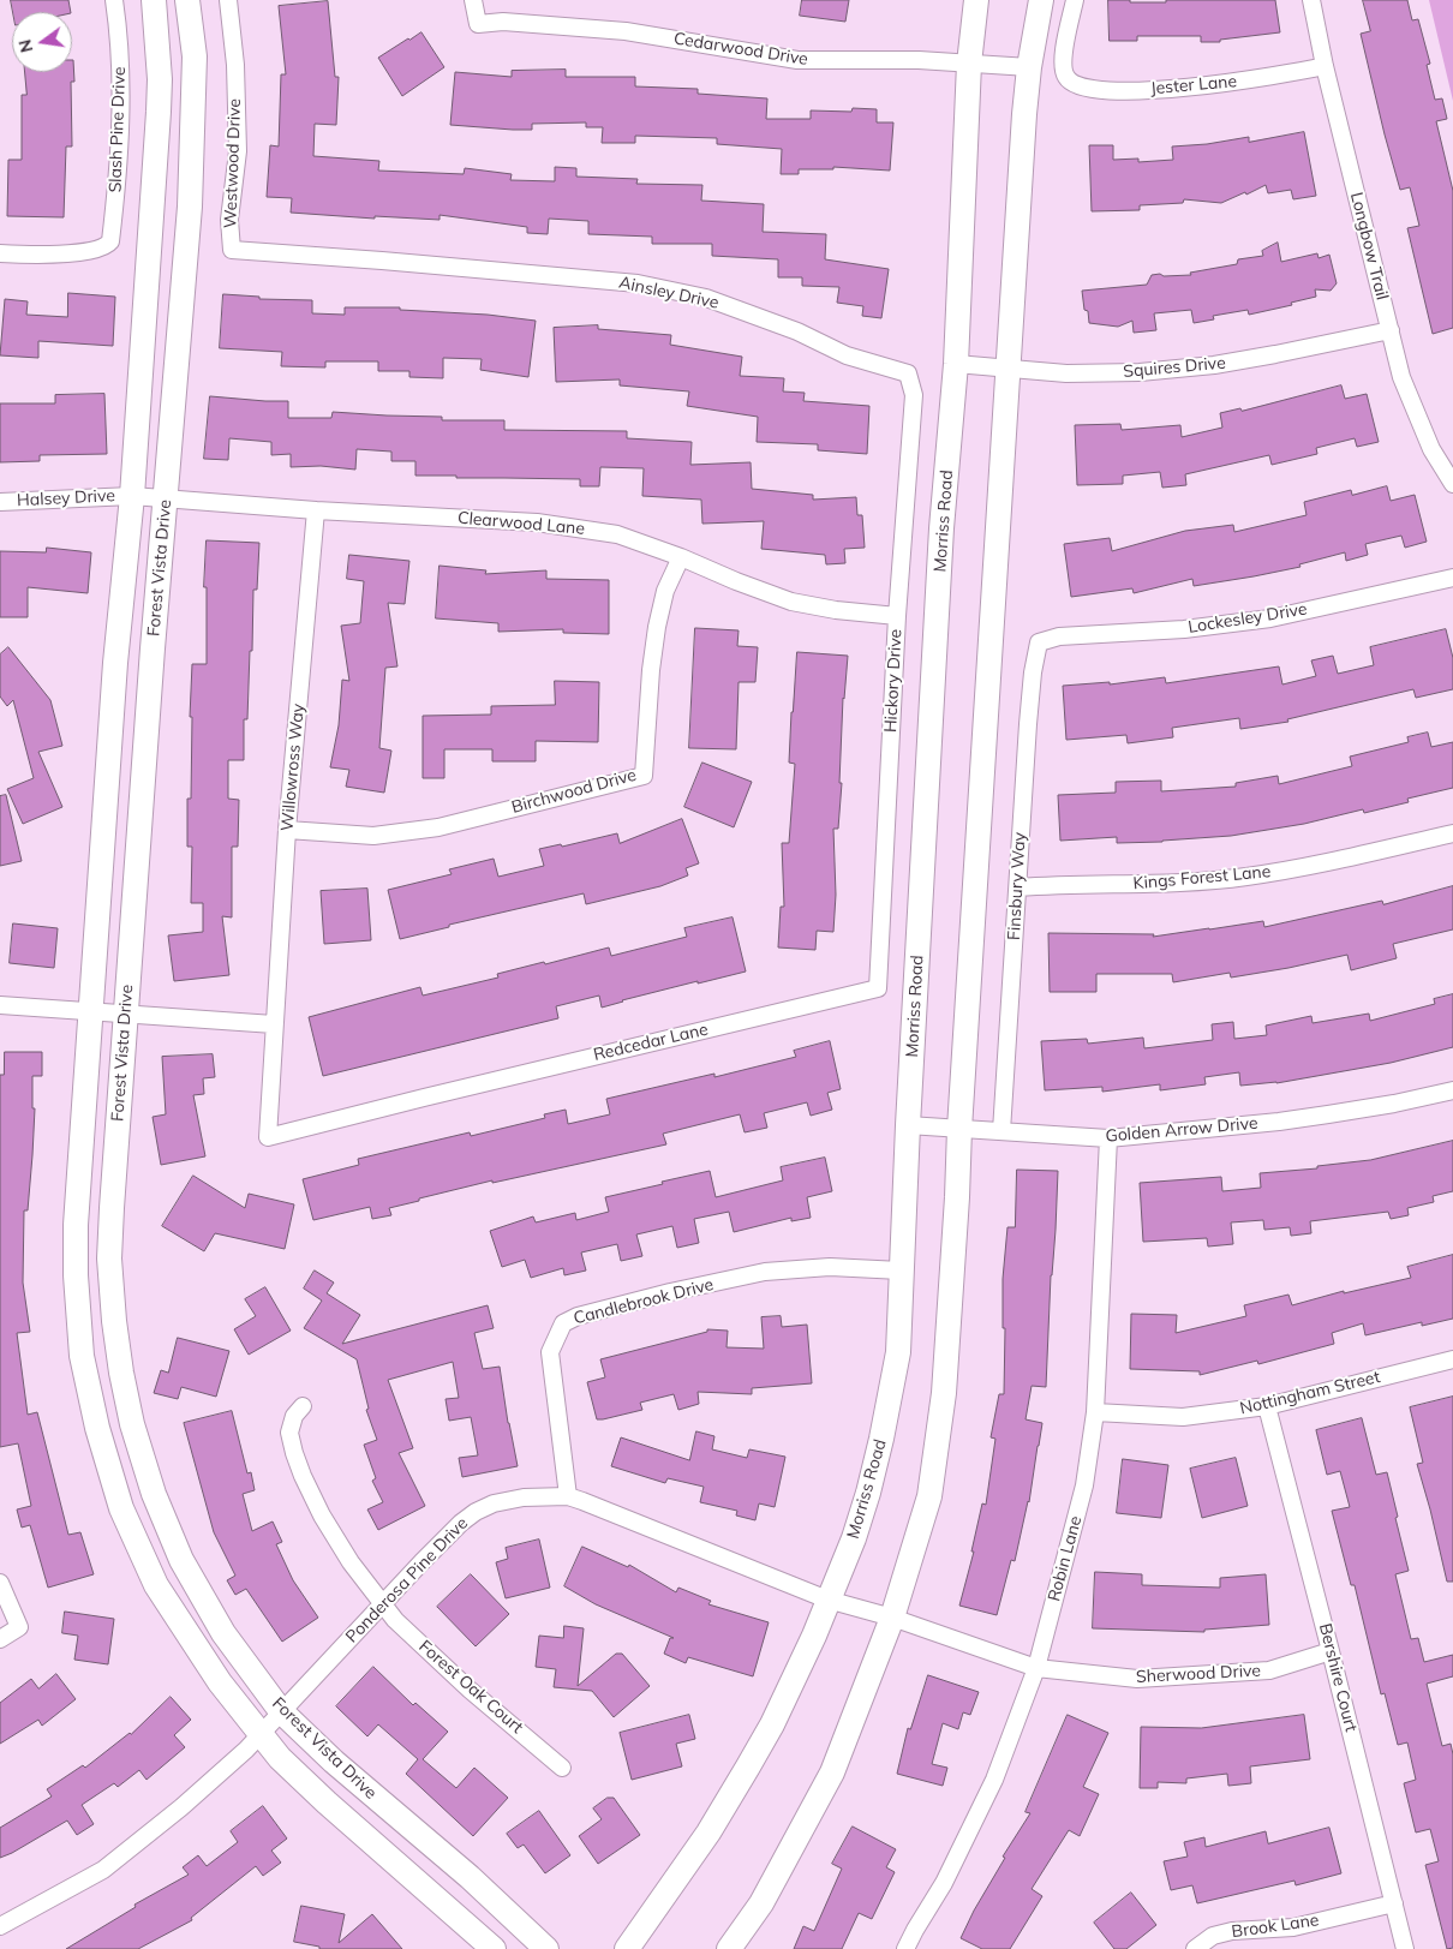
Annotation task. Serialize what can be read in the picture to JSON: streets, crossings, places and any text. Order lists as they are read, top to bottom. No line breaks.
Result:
{"streets":{"main road":["Morriss Road","Forest Vista Drive"],"street":["Cedarwood Drive","Jester Lane","Slash Pine Drive","Westwood Drive","Longbow Trail","Ainsley Drive","Squires Drive","Halsey Drive","Clearwood Lane","Lockesley Drive","Hickory Drive","Willowross Way","Birchwood Drive","Kings Forest Lane","Finsbury Way","Redcedar Lane","Golden Arrow Drive","Candlebrook Drive","Nottingham Street","Robin Lane","Ponderosa Pine Drive","Sherwood Drive","Bershire Court","Forest Oak Court","Brook Lane"]},"crossings":[["Cedarwood Drive","Morriss Road"],["Jester Lane","Longbow Trail"],["Westwood Drive","Ainsley Drive"],["Longbow Trail","Squires Drive"],["Ainsley Drive","Hickory Drive"],["Squires Drive","Morriss Road"],["Halsey Drive","Clearwood Lane"],["Halsey Drive","Forest Vista Drive"],["Morriss Road","Golden Arrow Drive"],["Morriss Road","Candlebrook Drive"],["Morriss Road","Ponderosa Pine Drive"],["Clearwood Lane","Forest Vista Drive"],["Clearwood Lane","Hickory Drive"],["Clearwood Lane","Willowross Way"],["Clearwood Lane","Birchwood Drive"],["Forest Vista Drive","Ponderosa Pine Drive"],["Lockesley Drive","Finsbury Way"],["Hickory Drive","Redcedar Lane"],["Willowross Way","Birchwood Drive"],["Willowross Way","Redcedar Lane"],["Kings Forest Lane","Finsbury Way"],["Finsbury Way","Golden Arrow Drive"],["Golden Arrow Drive","Robin Lane"],["Candlebrook Drive","Ponderosa Pine Drive"],["Nottingham Street","Robin Lane"],["Nottingham Street","Bershire Court"],["Robin Lane","Sherwood Drive"],["Ponderosa Pine Drive","Sherwood Drive"],["Ponderosa Pine Drive","Forest Oak Court"],["Sherwood Drive","Bershire Court"],["Bershire Court","Brook Lane"]],"north":"left"}
